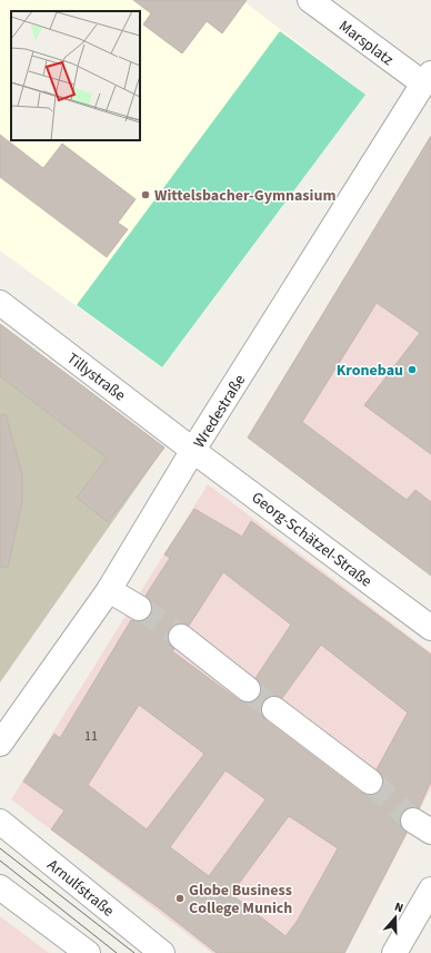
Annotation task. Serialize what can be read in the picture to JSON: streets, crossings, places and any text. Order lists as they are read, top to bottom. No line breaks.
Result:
{"streets":{"street":["Marsplatz","Tillystraße","Wredestraße","Georg-Schätzel-Straße","Arnulfstraße"]},"crossings":[["Marsplatz","Wredestraße"],["Tillystraße","Wredestraße"],["Tillystraße","Georg-Schätzel-Straße"],["Wredestraße","Georg-Schätzel-Straße"]],"places":["Wittelsbacher-Gymnasium","Kronebau","Globe Business College Munich"],"house_numbers":["11"],"north":"top"}
